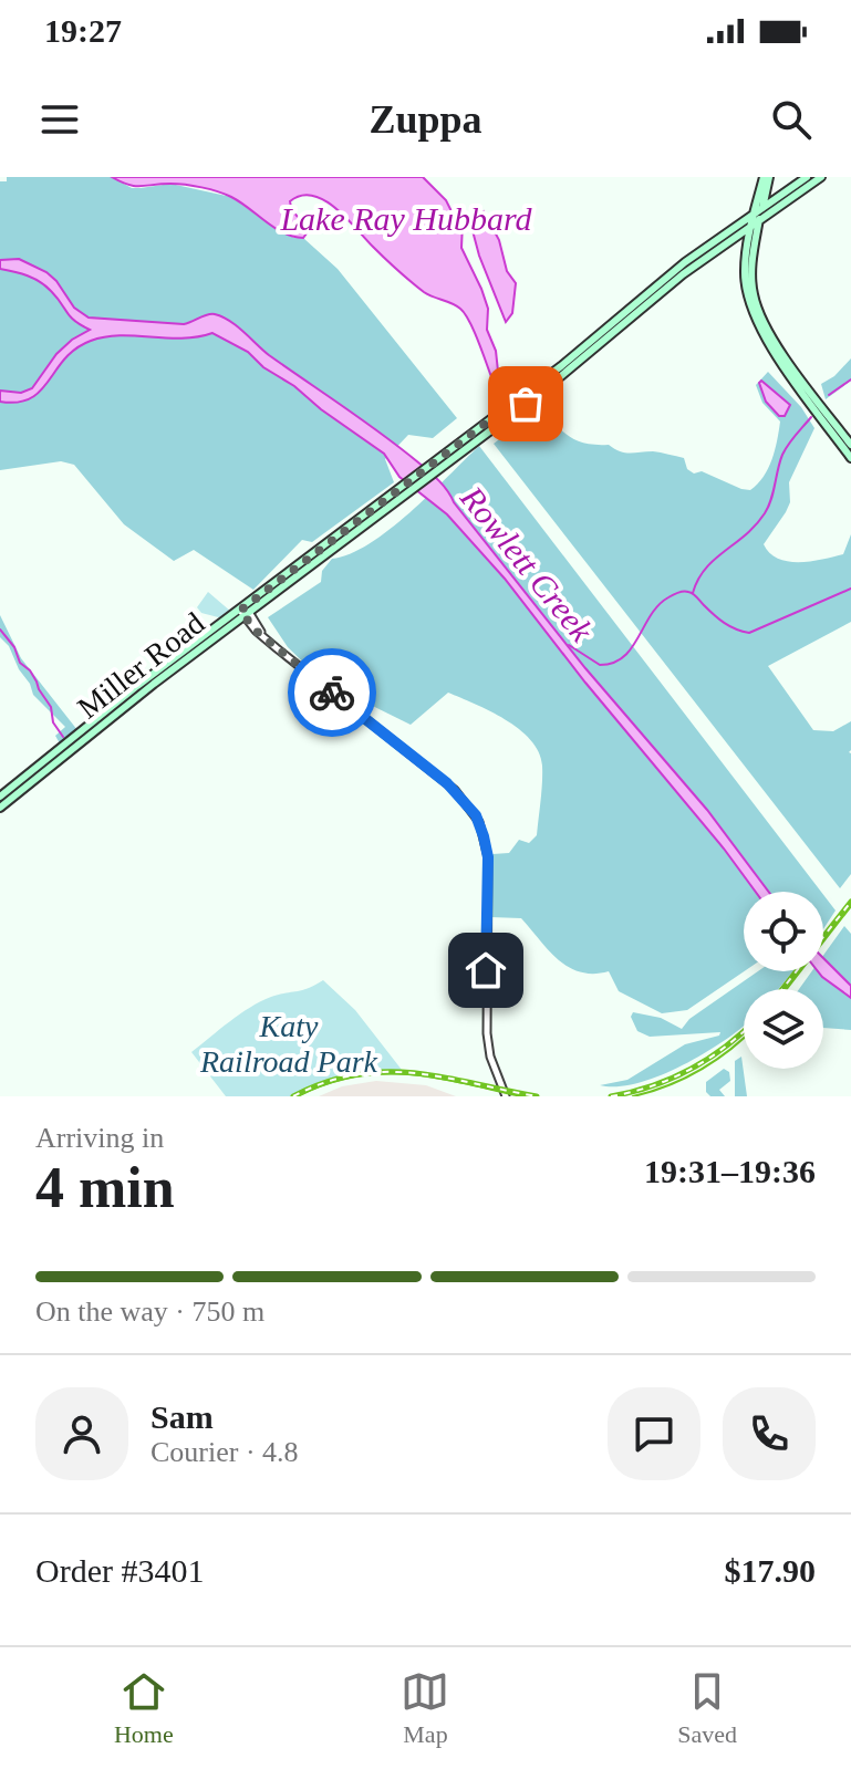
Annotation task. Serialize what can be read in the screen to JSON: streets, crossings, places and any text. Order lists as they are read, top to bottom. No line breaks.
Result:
{"streets":{"main road":["Miller Road"]},"water":["Lake Ray Hubbard","Rowlett Creek"],"parks":["Katy Railroad Park"],"page":{"status":"19:27","header":"Zuppa","heading":["4 min","Arriving in","19:31–19:36"],"panel":["Sam","Courier · 4.8","Order #3401","$17.90"],"bar":"On the way · 750 m","tabs":["Home","Map","Saved"]}}
